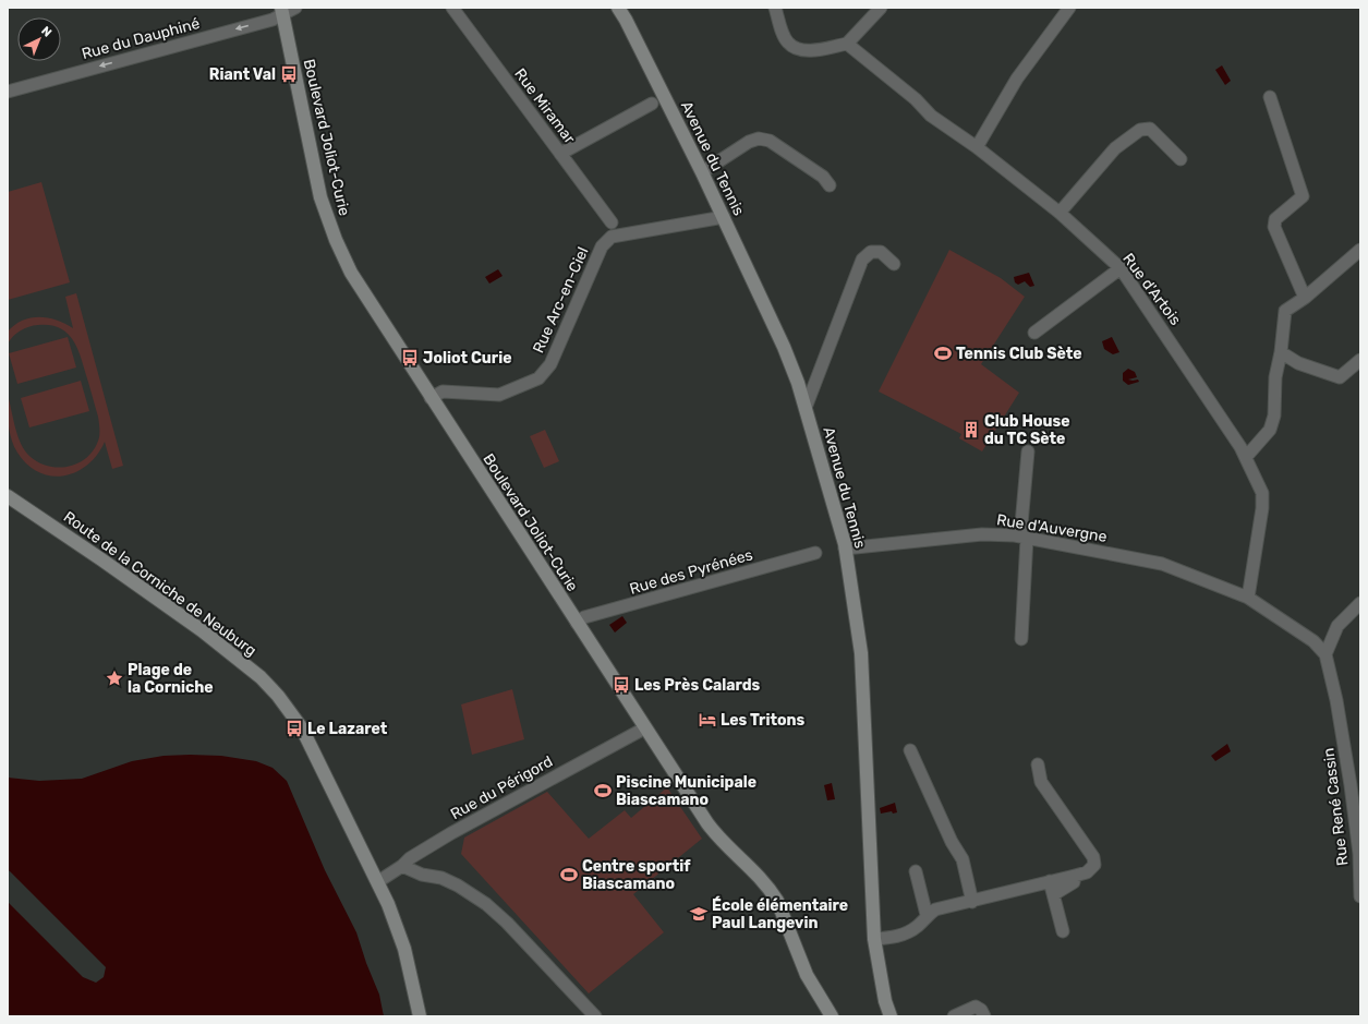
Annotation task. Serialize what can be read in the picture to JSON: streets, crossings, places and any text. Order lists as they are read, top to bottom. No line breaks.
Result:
{"streets":{"street":["Rue du Dauphiné","Rue Miramar","Boulevard Joliot-Curie","Avenue du Tennis","Rue d'Artois","Rue Arc-en-Ciel","Rue d'Auvergne","Rue des Pyrénées","Route de la Corniche de Neuburg","Rue du Périgord","Rue René Cassin"]},"crossings":[["Rue du Dauphiné","Boulevard Joliot-Curie"],["Boulevard Joliot-Curie","Rue Arc-en-Ciel"],["Boulevard Joliot-Curie","Rue des Pyrénées"],["Boulevard Joliot-Curie","Rue du Périgord"],["Avenue du Tennis","Rue Arc-en-Ciel"],["Avenue du Tennis","Rue d'Auvergne"],["Rue d'Artois","Rue d'Auvergne"],["Route de la Corniche de Neuburg","Rue du Périgord"]],"one_way":["Rue du Dauphiné"],"places":{"bus stop":["Riant Val","Joliot Curie","Les Près Calards","Le Lazaret"],"sports":["Tennis Club Sète","Piscine Municipale Biascamano","Centre sportif Biascamano"],"building":["Club House du TC Sète"],"place":["Plage de la Corniche"],"hotel":["Les Tritons"],"school or university":["École élémentaire Paul Langevin"]},"north":"top right"}
